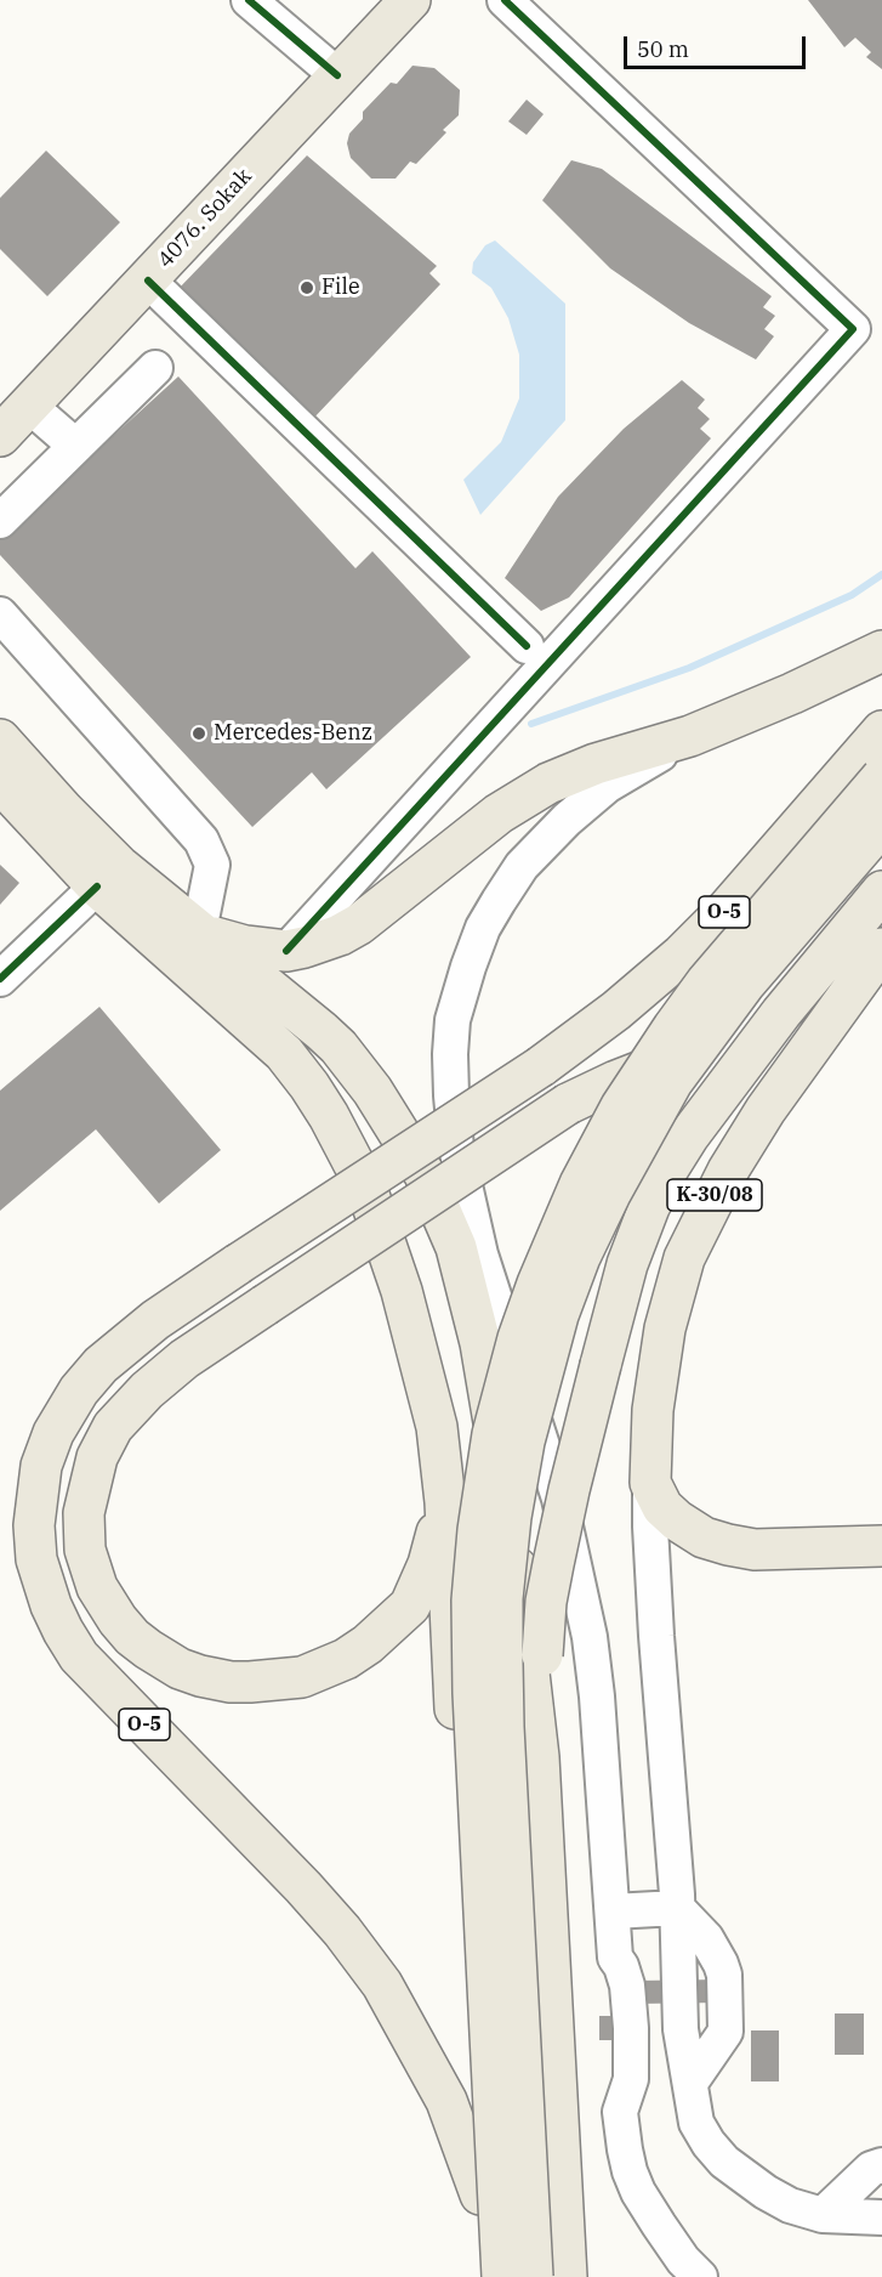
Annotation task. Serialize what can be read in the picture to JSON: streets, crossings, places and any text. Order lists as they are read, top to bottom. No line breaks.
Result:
{"streets":{"main road":["4076. Sokak","O-5","K-30/08"]},"places":["File","Mercedes-Benz"],"scale_bar":"50 m"}
